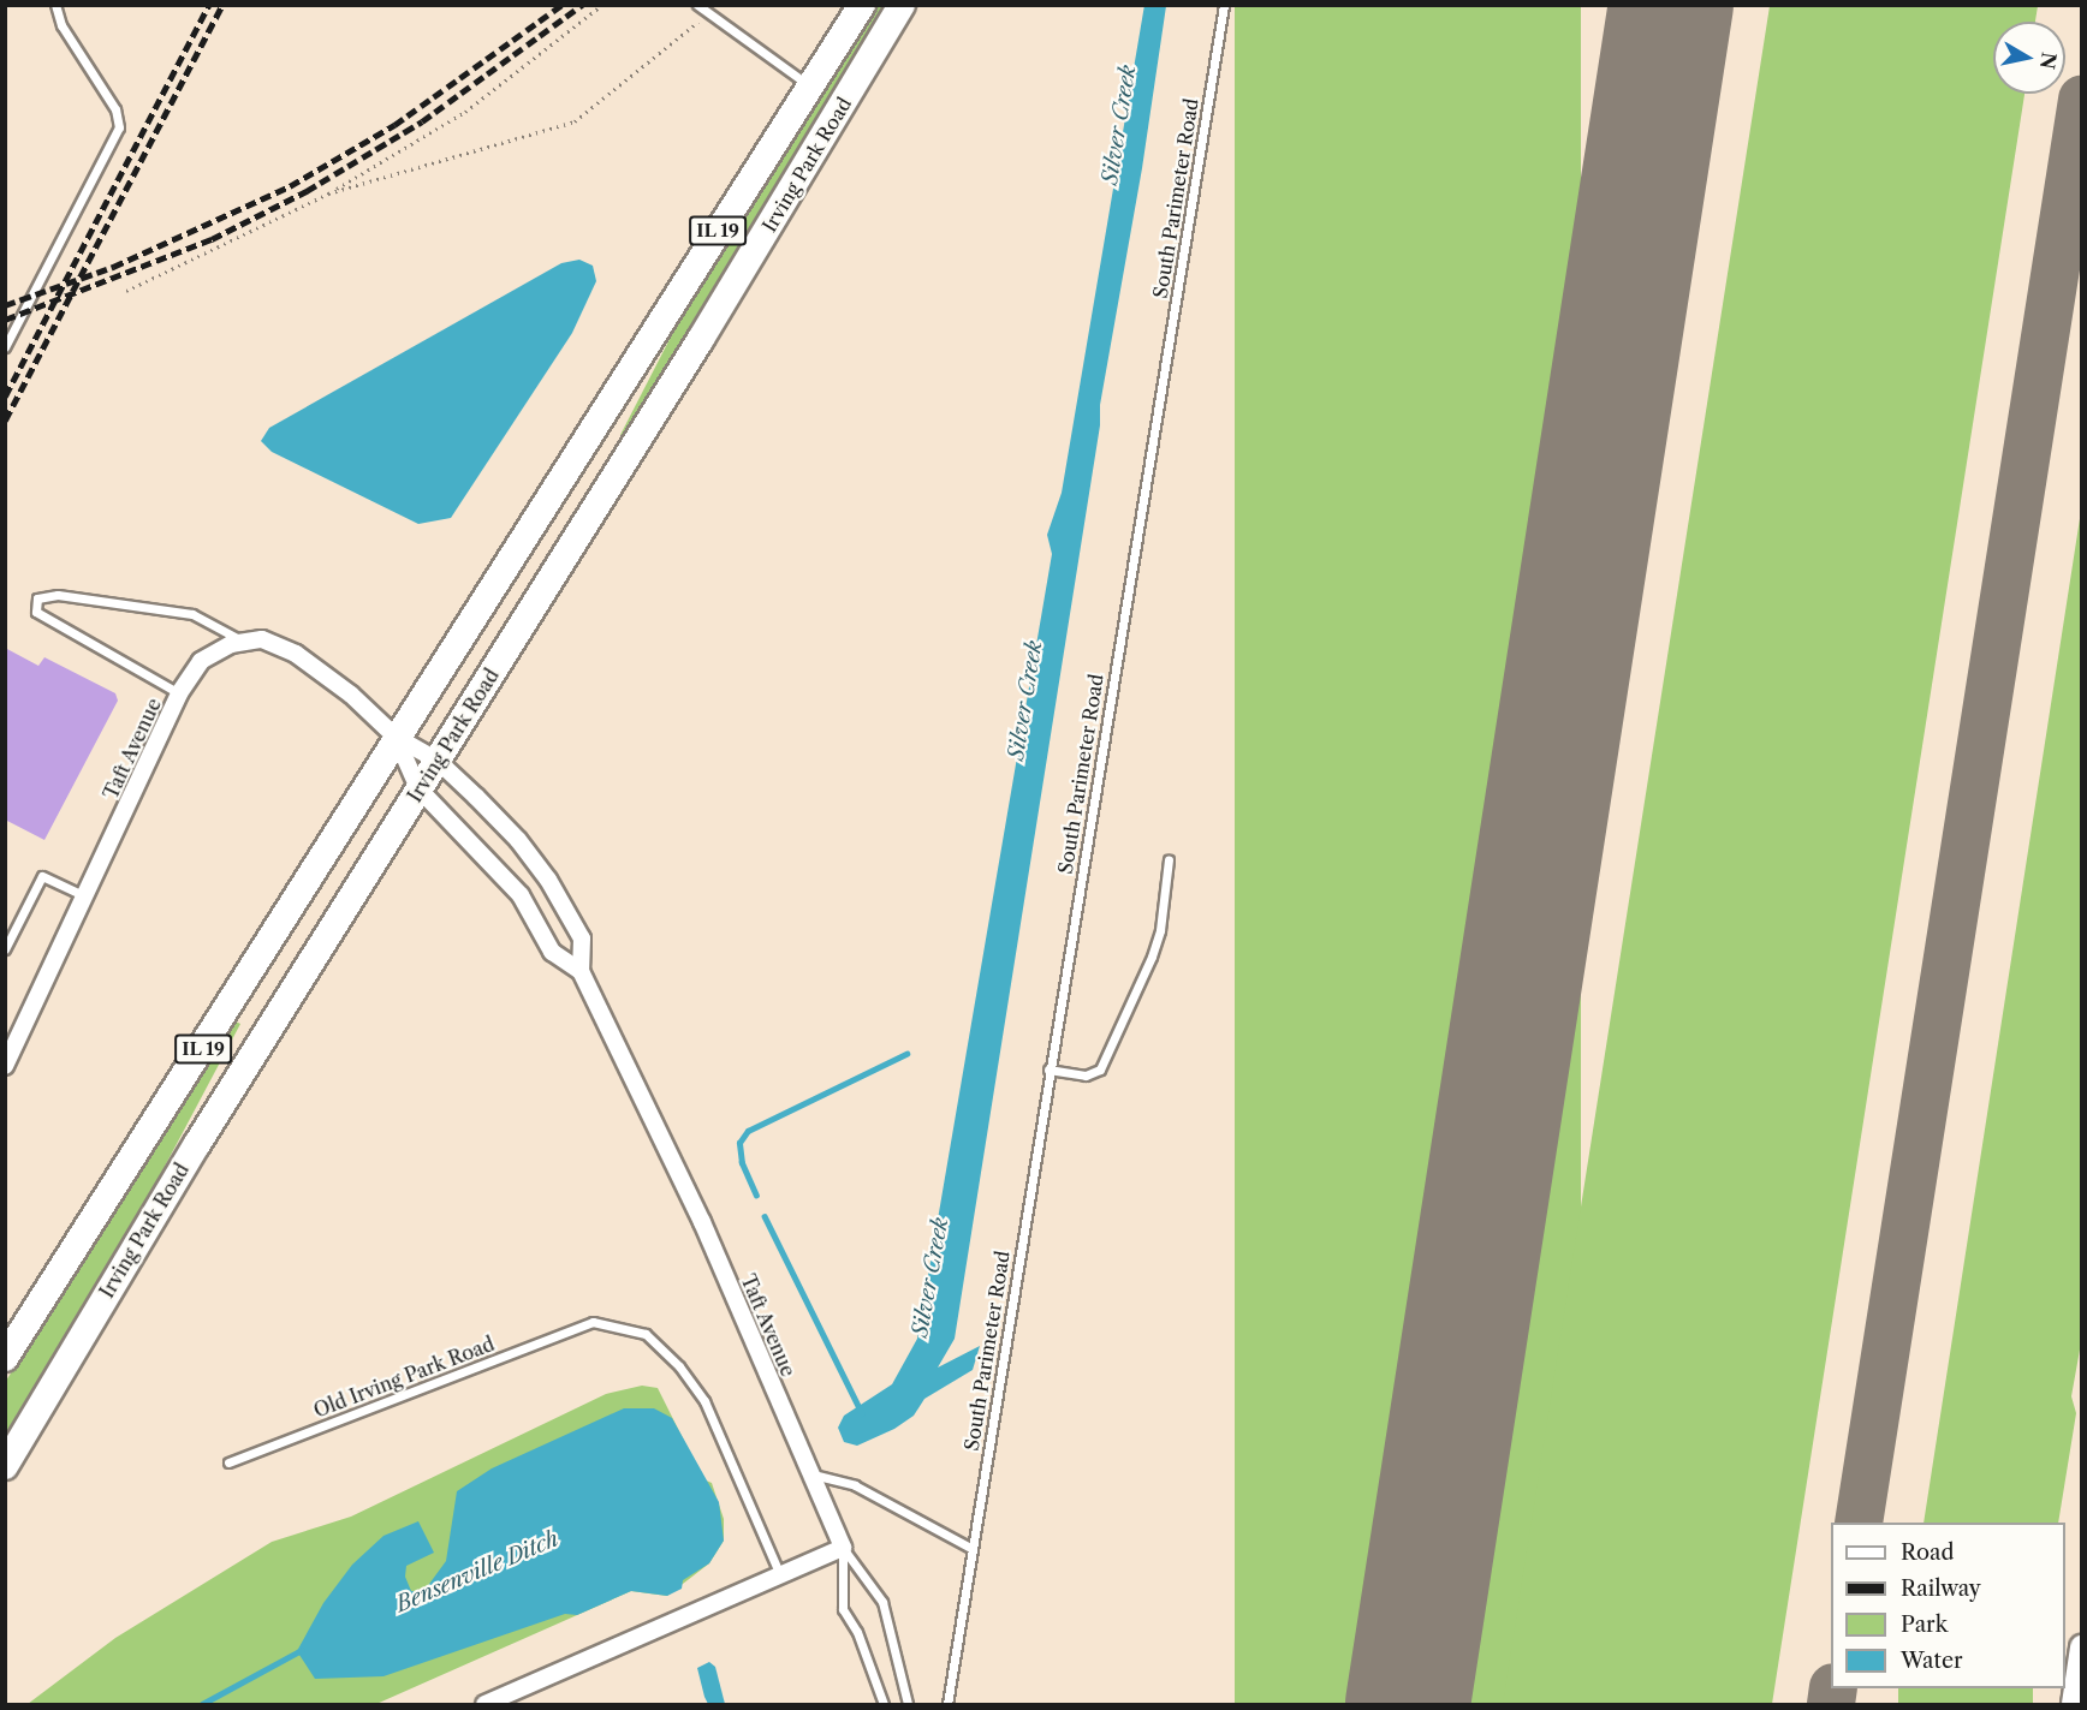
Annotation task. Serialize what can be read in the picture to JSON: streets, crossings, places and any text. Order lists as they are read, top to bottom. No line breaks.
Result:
{"streets":{"main road":["Irving Park Road","IL 19"],"street":["Taft Avenue"],"lane":["South Parimeter Road","Old Irving Park Road"]},"crossings":[["Irving Park Road","Taft Avenue"]],"water":["Silver Creek","Bensenville Ditch"],"legend":["Road","Railway","Park","Water"],"north":"right"}
